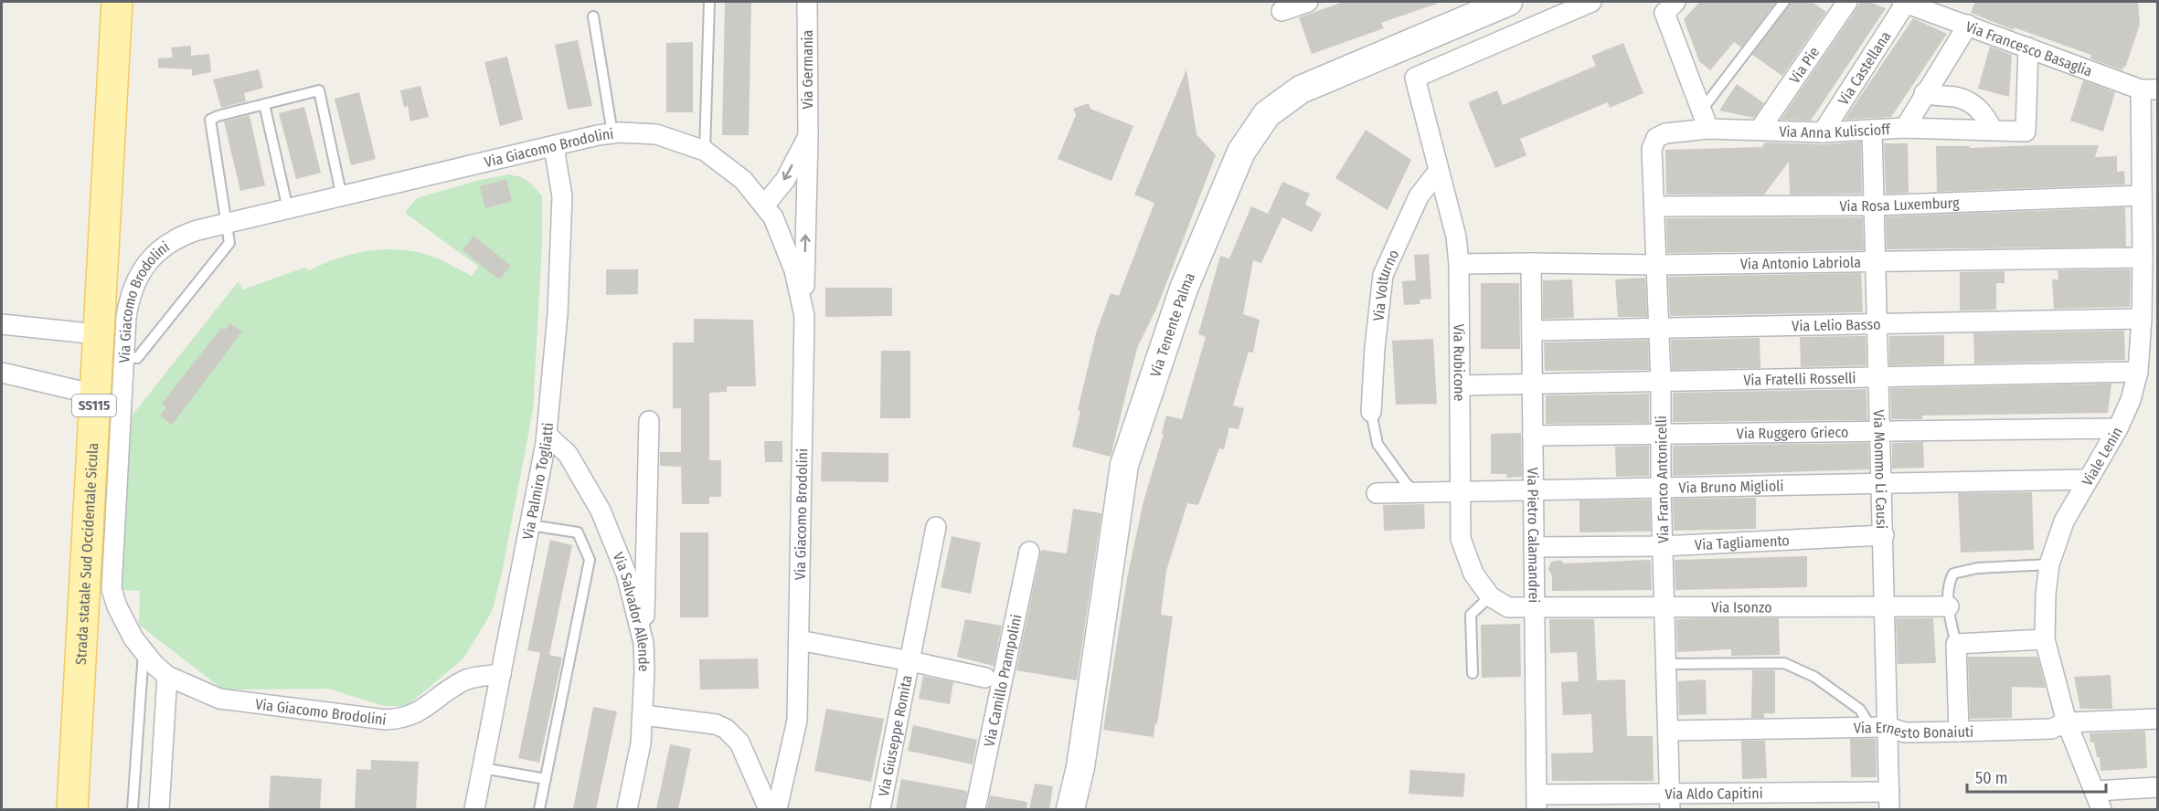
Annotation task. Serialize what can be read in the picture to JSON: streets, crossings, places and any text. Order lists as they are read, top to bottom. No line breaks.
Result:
{"streets":{"main road":["Via Tenente Palma","SS115","Strada statale Sud Occidentale Sicula"],"street":["Via Francesco Basaglia","Via Pie","Via Castellana","Via Germania","Via Anna Kuliscioff","Via Giacomo Brodolini","Via Rosa Luxemburg","Via Antonio Labriola","Via Volturno","Via Lelio Basso","Via Rubicone","Via Fratelli Rosselli","Via Ruggero Grieco","Viale Lenin","Via Mommo Li Causi","Via Franco Antonicelli","Via Palmiro Togliatti","Via Bruno Miglioli","Via Pietro Calamandrei","Via Tagliamento","Via Isonzo","Via Salvador Allende","Via Camillo Prampolini","Via Ernesto Bonaiuti","Via Giuseppe Romita","Via Aldo Capitini"]},"crossings":[["Via Francesco Basaglia","Via Castellana"],["Via Francesco Basaglia","Via Anna Kuliscioff"],["Via Francesco Basaglia","Viale Lenin"],["Via Pie","Via Anna Kuliscioff"],["Via Castellana","Via Anna Kuliscioff"],["Via Germania","Via Giacomo Brodolini"],["Via Anna Kuliscioff","Via Mommo Li Causi"],["Via Anna Kuliscioff","Via Franco Antonicelli"],["Via Giacomo Brodolini","Via Palmiro Togliatti"],["Via Giacomo Brodolini","Via Giuseppe Romita"],["Via Rosa Luxemburg","Viale Lenin"],["Via Rosa Luxemburg","Via Mommo Li Causi"],["Via Rosa Luxemburg","Via Franco Antonicelli"],["Via Antonio Labriola","Via Rubicone"],["Via Antonio Labriola","Viale Lenin"],["Via Antonio Labriola","Via Mommo Li Causi"],["Via Antonio Labriola","Via Franco Antonicelli"],["Via Antonio Labriola","Via Pietro Calamandrei"],["Via Volturno","Via Rubicone"],["Via Lelio Basso","Viale Lenin"],["Via Lelio Basso","Via Mommo Li Causi"],["Via Lelio Basso","Via Franco Antonicelli"],["Via Lelio Basso","Via Pietro Calamandrei"],["Via Rubicone","Via Fratelli Rosselli"],["Via Rubicone","Via Bruno Miglioli"],["Via Fratelli Rosselli","Viale Lenin"],["Via Fratelli Rosselli","Via Mommo Li Causi"],["Via Fratelli Rosselli","Via Franco Antonicelli"],["Via Fratelli Rosselli","Via Pietro Calamandrei"],["Via Ruggero Grieco","Viale Lenin"],["Via Ruggero Grieco","Via Mommo Li Causi"],["Via Ruggero Grieco","Via Franco Antonicelli"],["Via Ruggero Grieco","Via Pietro Calamandrei"],["Viale Lenin","Via Bruno Miglioli"],["Viale Lenin","Via Ernesto Bonaiuti"],["Via Mommo Li Causi","Via Bruno Miglioli"],["Via Mommo Li Causi","Via Tagliamento"],["Via Mommo Li Causi","Via Isonzo"],["Via Mommo Li Causi","Via Ernesto Bonaiuti"],["Via Mommo Li Causi","Via Aldo Capitini"],["Via Franco Antonicelli","Via Bruno Miglioli"],["Via Franco Antonicelli","Via Tagliamento"],["Via Franco Antonicelli","Via Isonzo"],["Via Franco Antonicelli","Via Ernesto Bonaiuti"],["Via Franco Antonicelli","Via Aldo Capitini"],["Via Palmiro Togliatti","Via Salvador Allende"],["Via Bruno Miglioli","Via Pietro Calamandrei"],["Via Pietro Calamandrei","Via Tagliamento"],["Via Pietro Calamandrei","Via Isonzo"],["Via Pietro Calamandrei","Via Aldo Capitini"]],"scale_bar":"50 m"}
